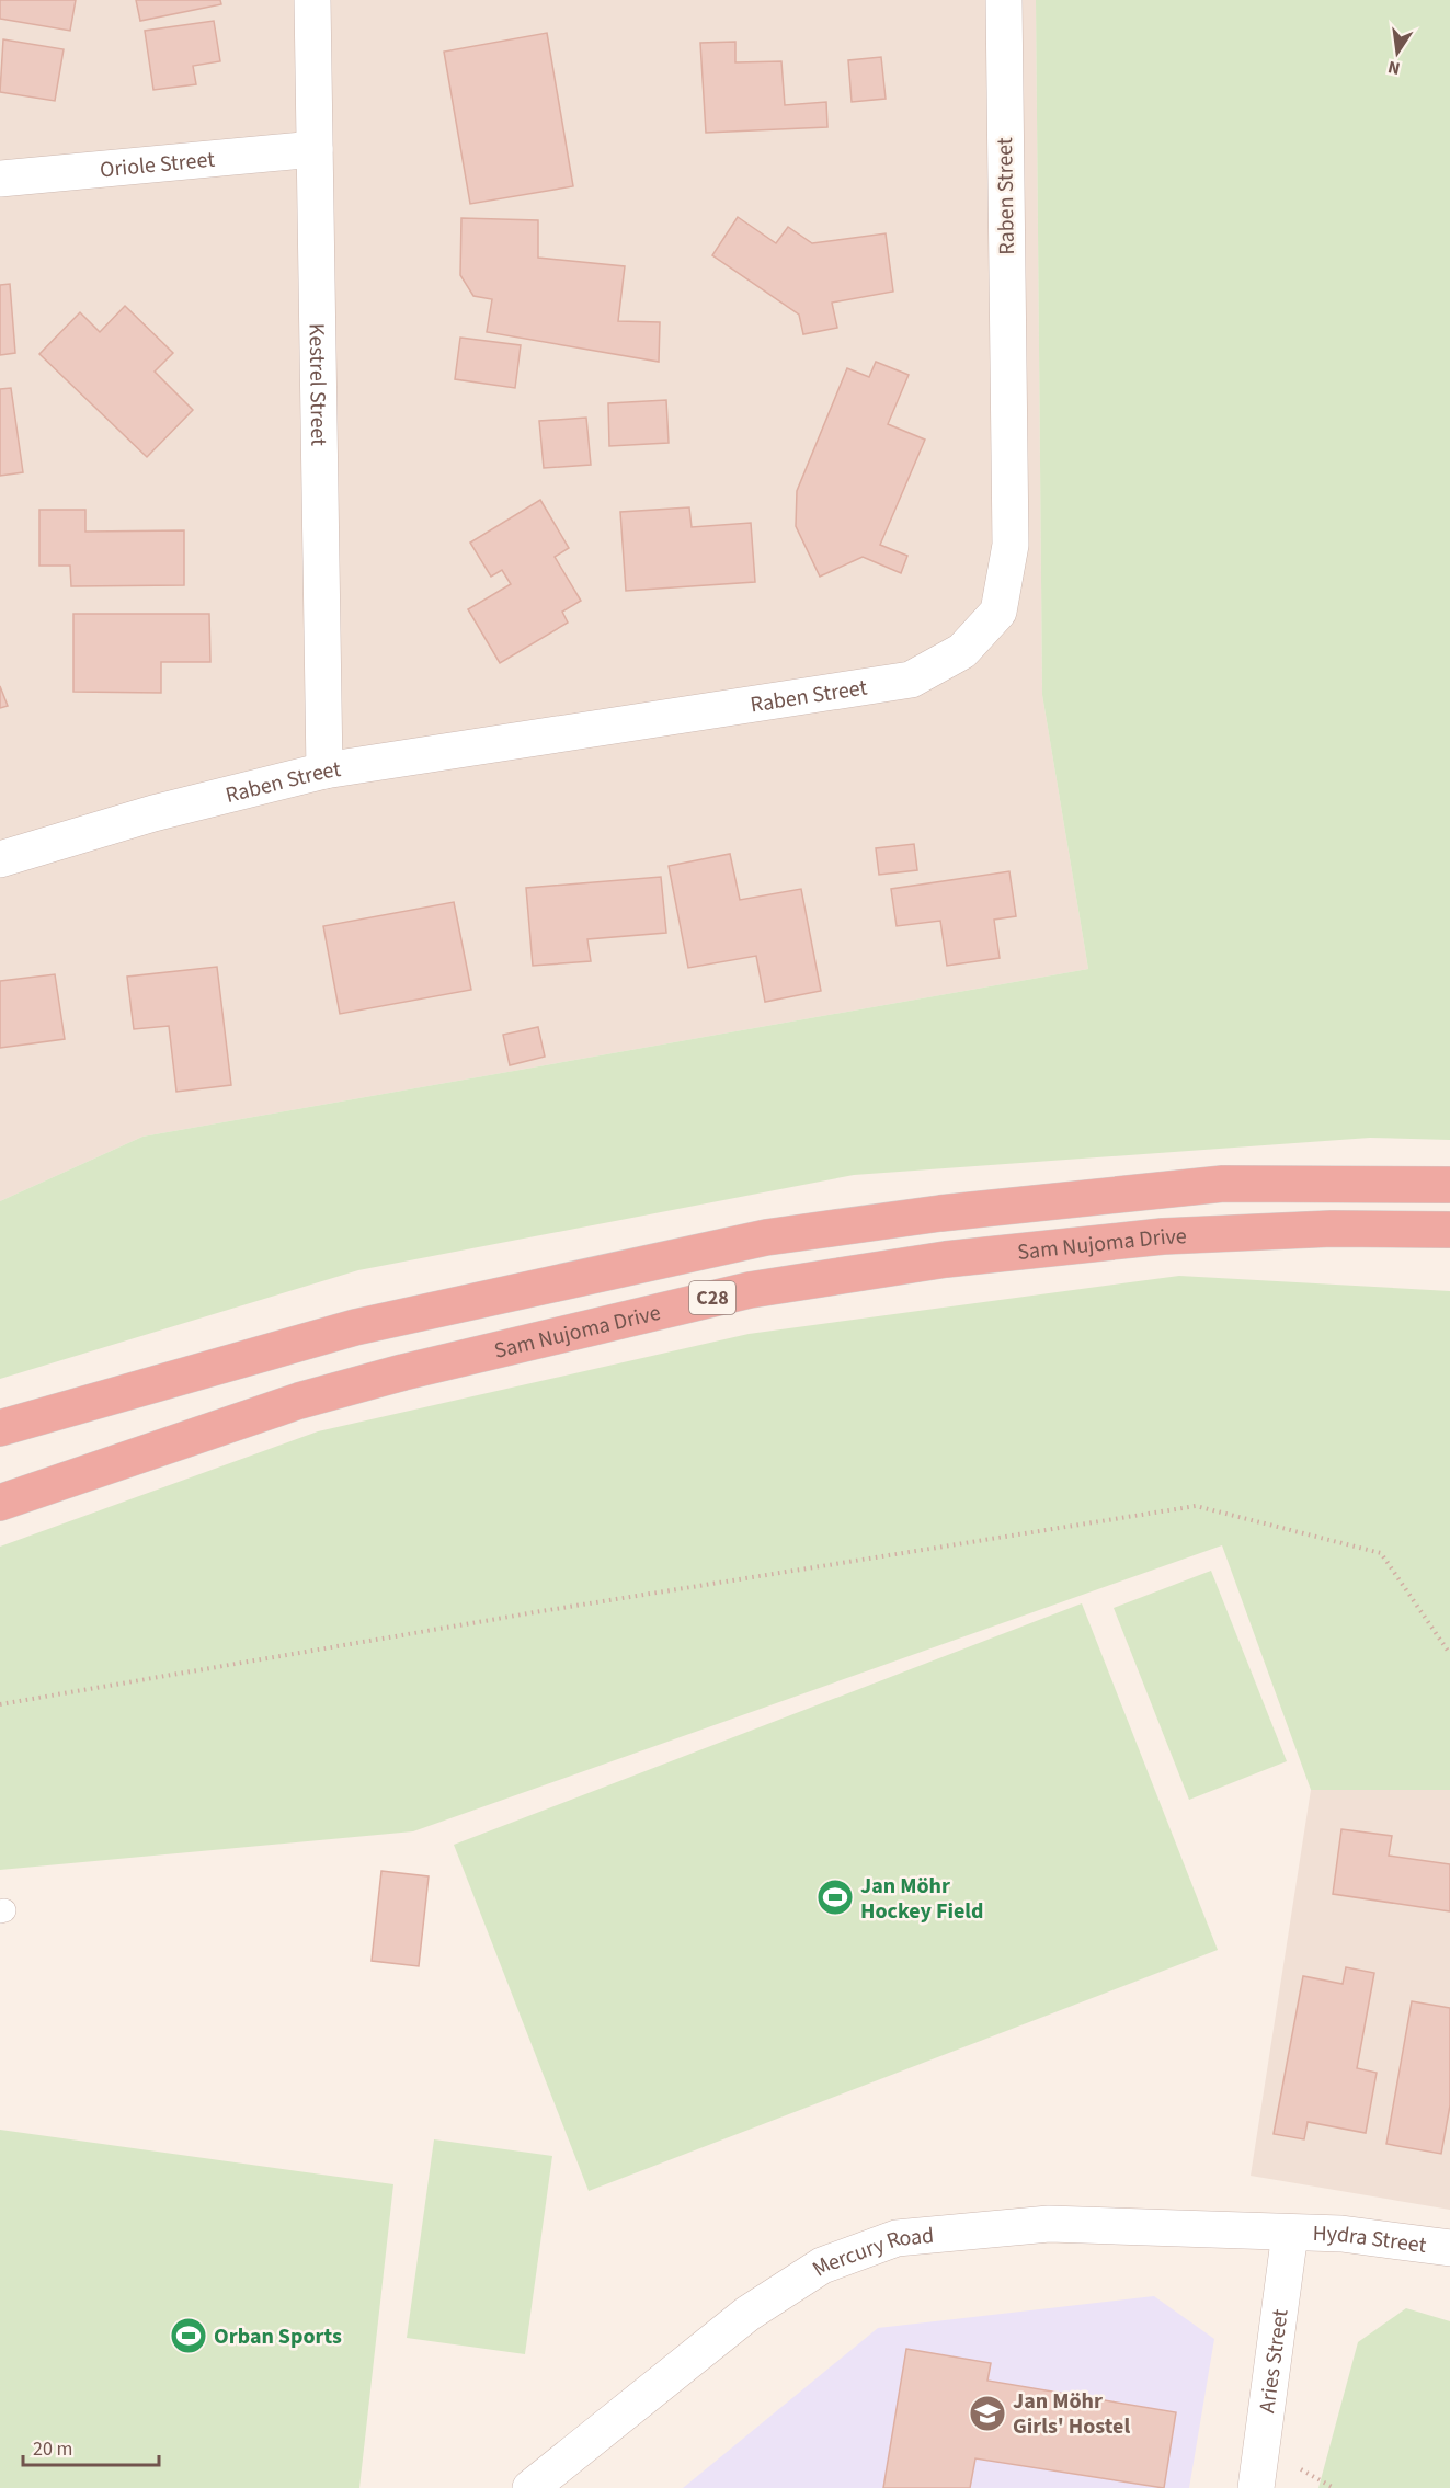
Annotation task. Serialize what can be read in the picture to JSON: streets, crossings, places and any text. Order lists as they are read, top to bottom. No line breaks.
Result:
{"streets":{"highway":["Sam Nujoma Drive","C28"],"street":["Oriole Street","Raben Street","Kestrel Street","Hydra Street","Mercury Road","Aries Street"]},"crossings":[["Oriole Street","Kestrel Street"],["Raben Street","Kestrel Street"],["Hydra Street","Mercury Road"],["Hydra Street","Aries Street"],["Mercury Road","Aries Street"]],"places":{"sports":["Jan Möhr Hockey Field","Orban Sports"],"school or university":["Jan Möhr Girls' Hostel"]},"scale_bar":"20 m","north":"bottom"}
